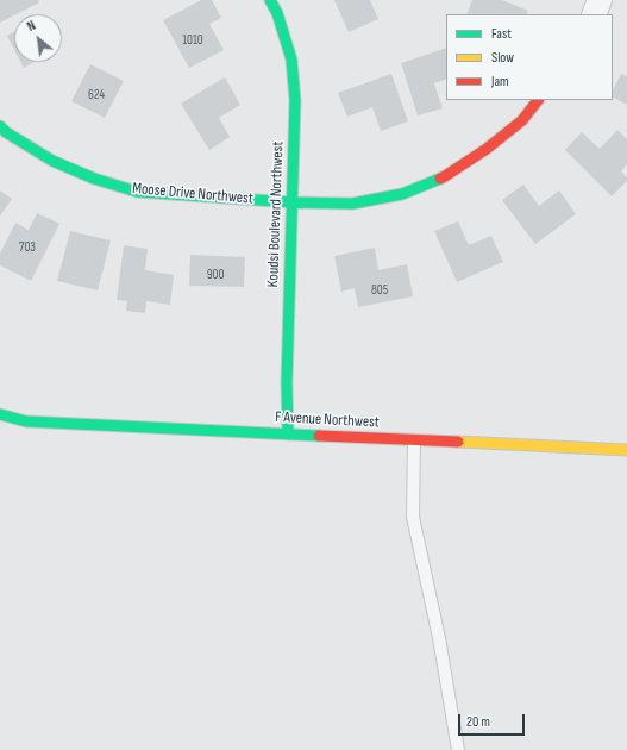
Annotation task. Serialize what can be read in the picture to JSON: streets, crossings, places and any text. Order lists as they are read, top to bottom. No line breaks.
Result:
{"streets":{"street":["Moose Drive Northwest","Koudsi Boulevard Northwest","F Avenue Northwest"]},"crossings":[["Moose Drive Northwest","Koudsi Boulevard Northwest"],["Koudsi Boulevard Northwest","F Avenue Northwest"]],"house_numbers":["1010","624","703","900","805"],"legend":["Fast","Slow","Jam"],"scale_bar":"20 m","north":"top left"}
